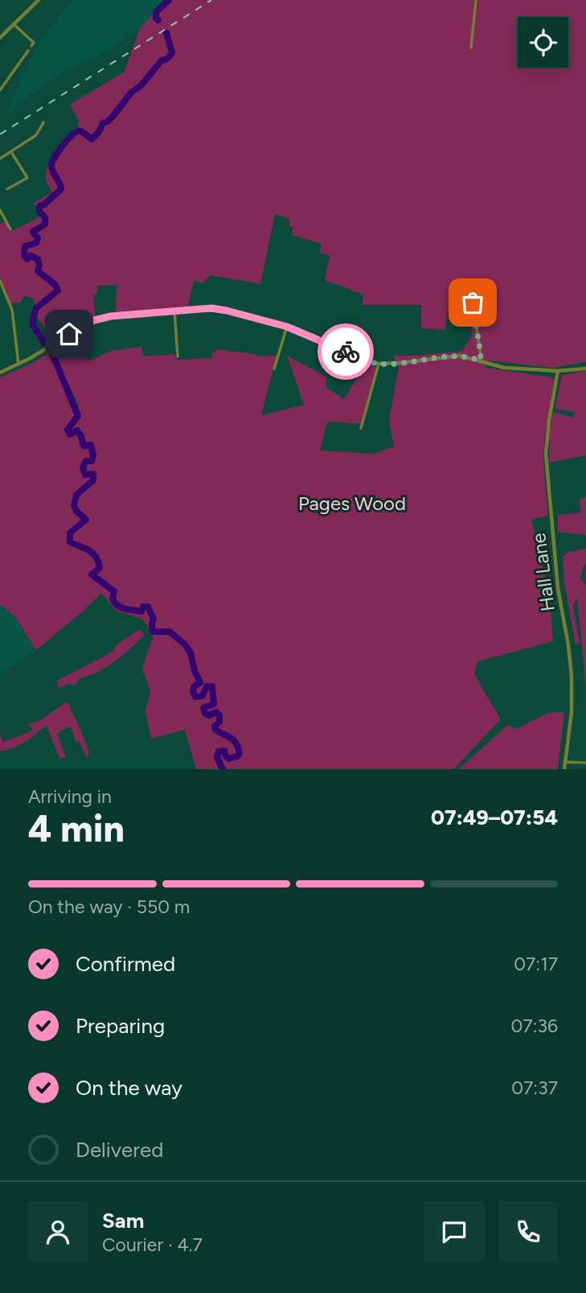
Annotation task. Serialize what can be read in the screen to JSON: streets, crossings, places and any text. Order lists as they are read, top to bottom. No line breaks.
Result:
{"streets":{"street":["Hall Lane"]},"parks":["Pages Wood"],"page":{"heading":["4 min","Arriving in","07:49–07:54"],"panel":["Sam","Courier · 4.7"],"bar":"On the way · 550 m","list":[["Confirmed","07:17"],["Preparing","07:36"],["On the way","07:37"],"Delivered"]}}
